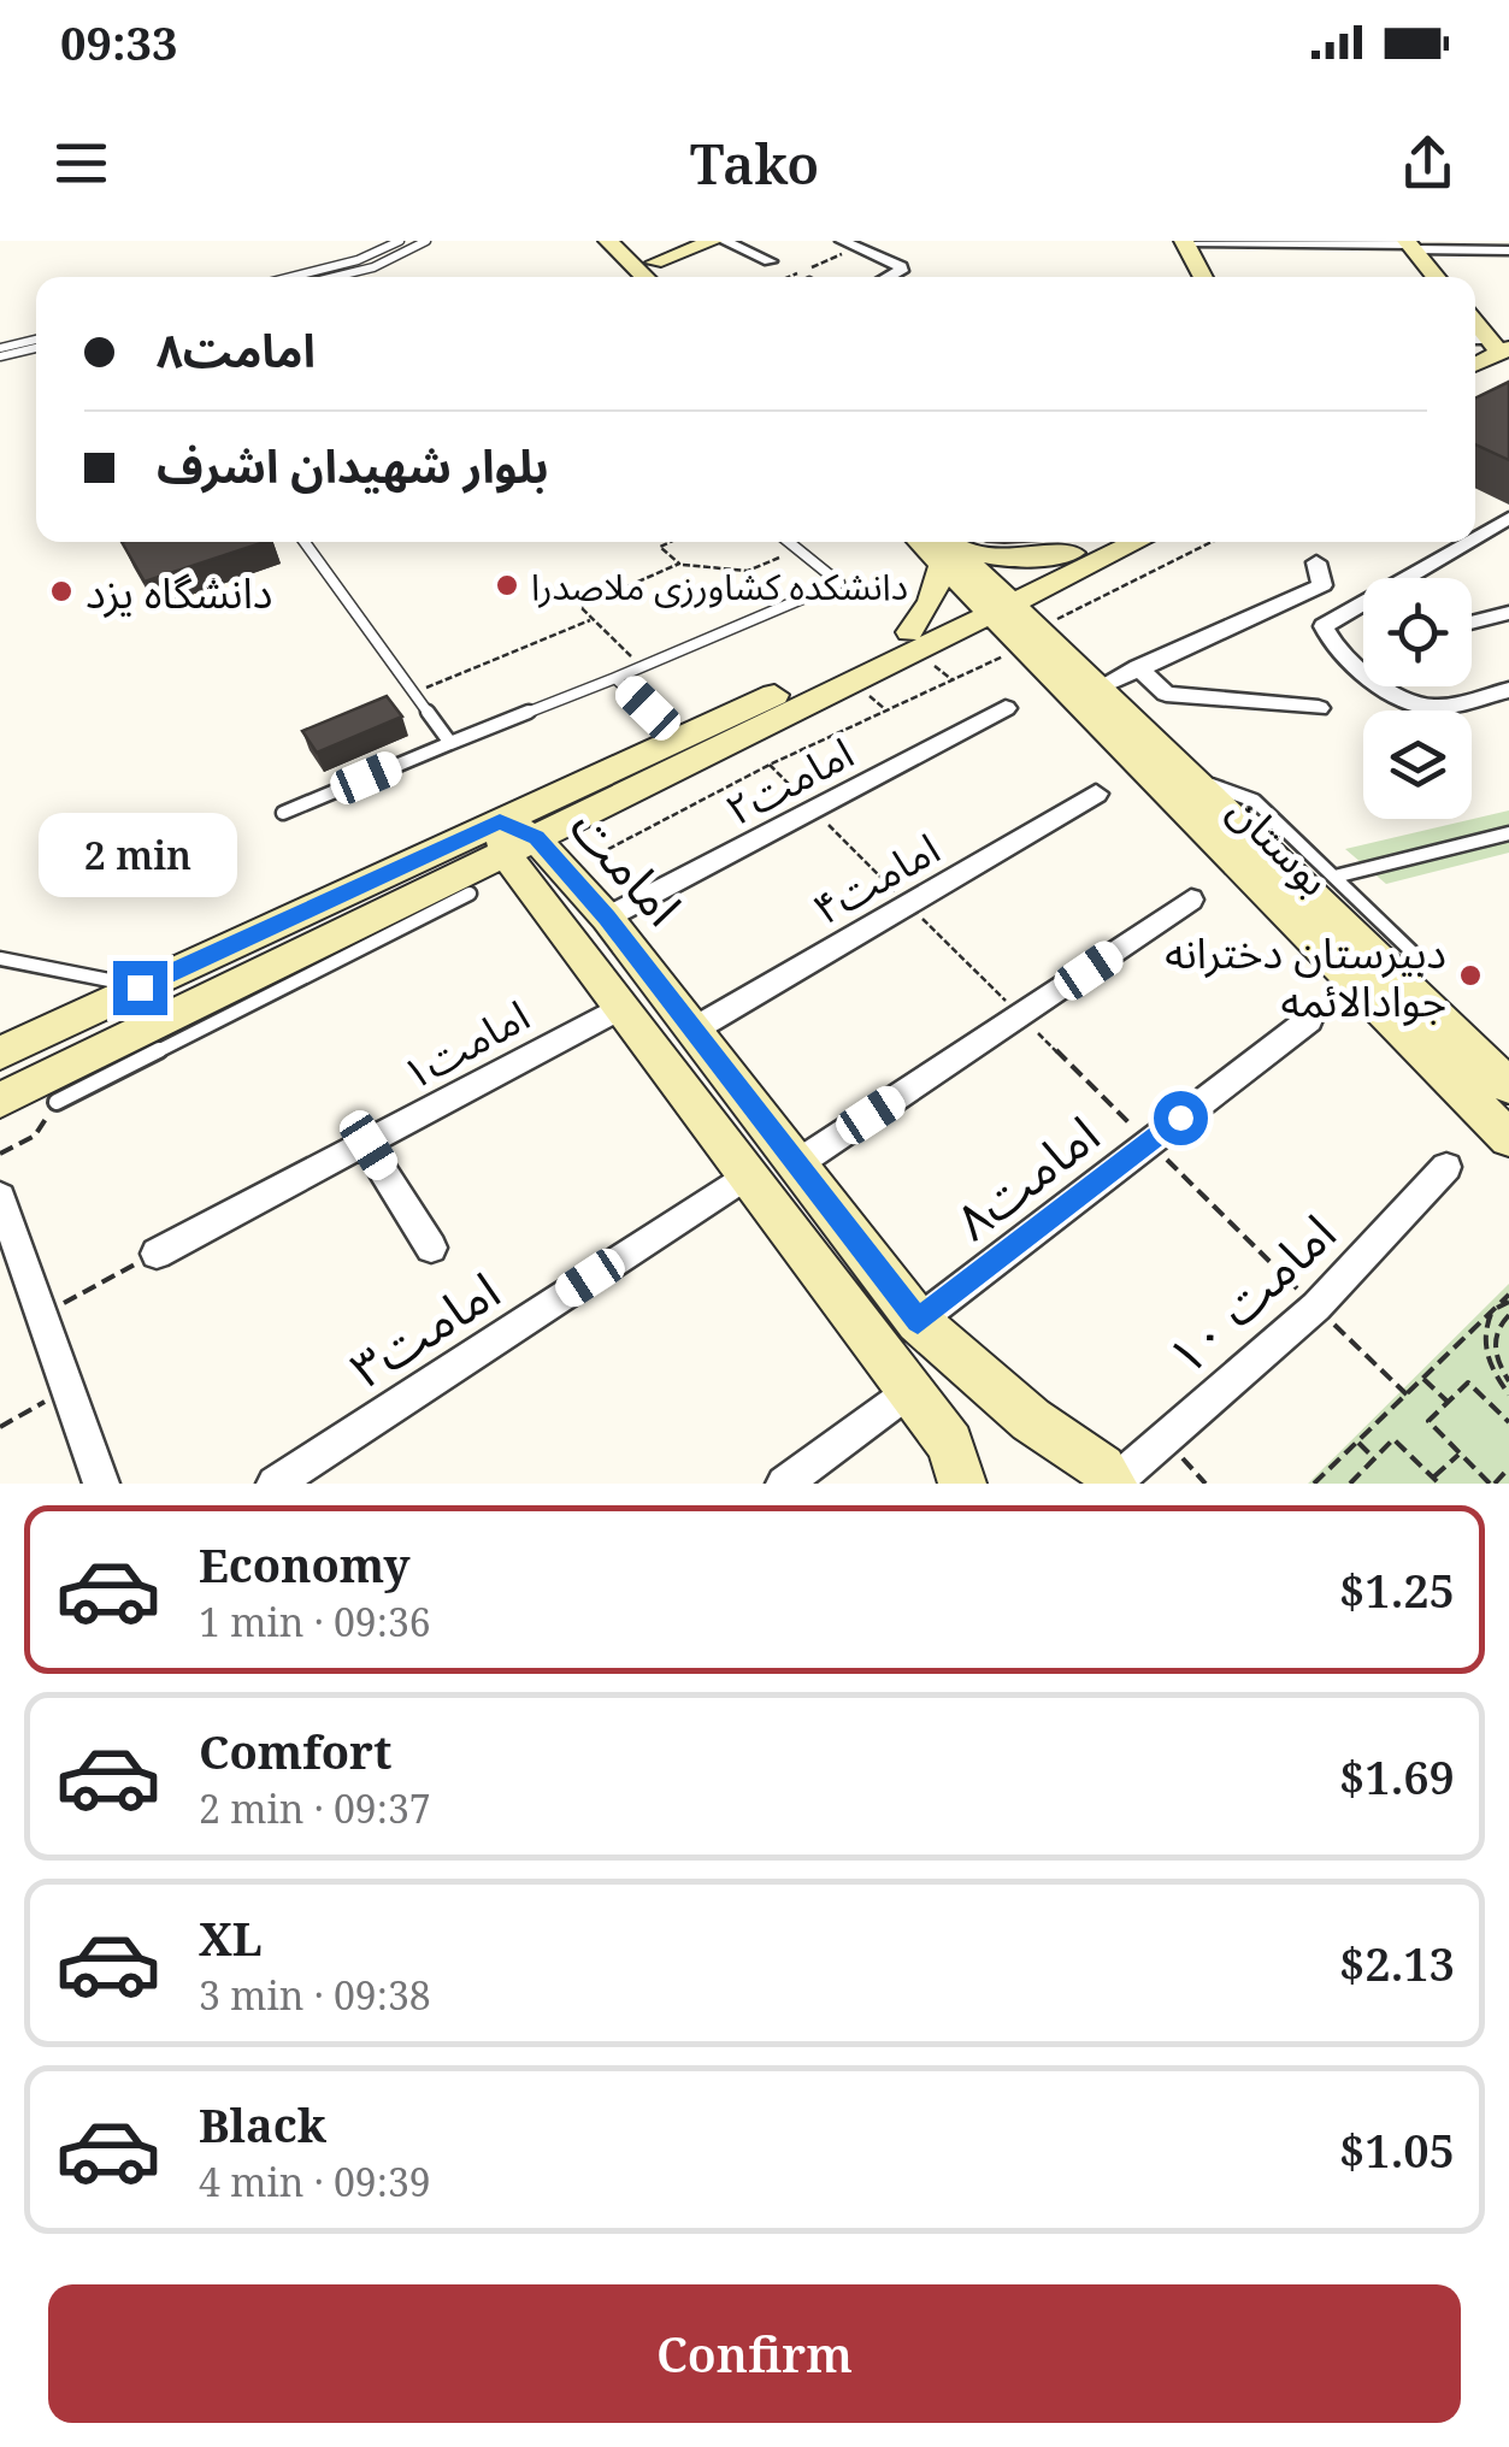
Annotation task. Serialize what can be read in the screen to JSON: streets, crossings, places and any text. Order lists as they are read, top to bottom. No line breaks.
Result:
{"streets":{"main road":["بوستان","امامت"],"street":["امامت۲","امامت۴","امامت۱","امامت۸","امامت ۱۰","امامت۳"]},"crossings":[["امامت۲","امامت"],["امامت","امامت۴"],["امامت","امامت۱"],["امامت","امامت۸"],["امامت","امامت ۱۰"],["امامت","امامت۳"]],"places":["دانشکده کشاورزی ملاصدرا","دانشگاه یزد","دبیرستان دخترانه جوادالائمه"],"page":{"status":"09:33","header":"Tako","banner":["امامت۸","بلوار شهیدان اشرف"],"bubble":"2 min","list":[{"name":"Economy","note":"1 min · 09:36","value":"$1.25"},{"name":"Comfort","note":"2 min · 09:37","value":"$1.69"},{"name":"XL","note":"3 min · 09:38","value":"$2.13"},{"name":"Black","note":"4 min · 09:39","value":"$1.05"}],"buttons":"Confirm"}}
